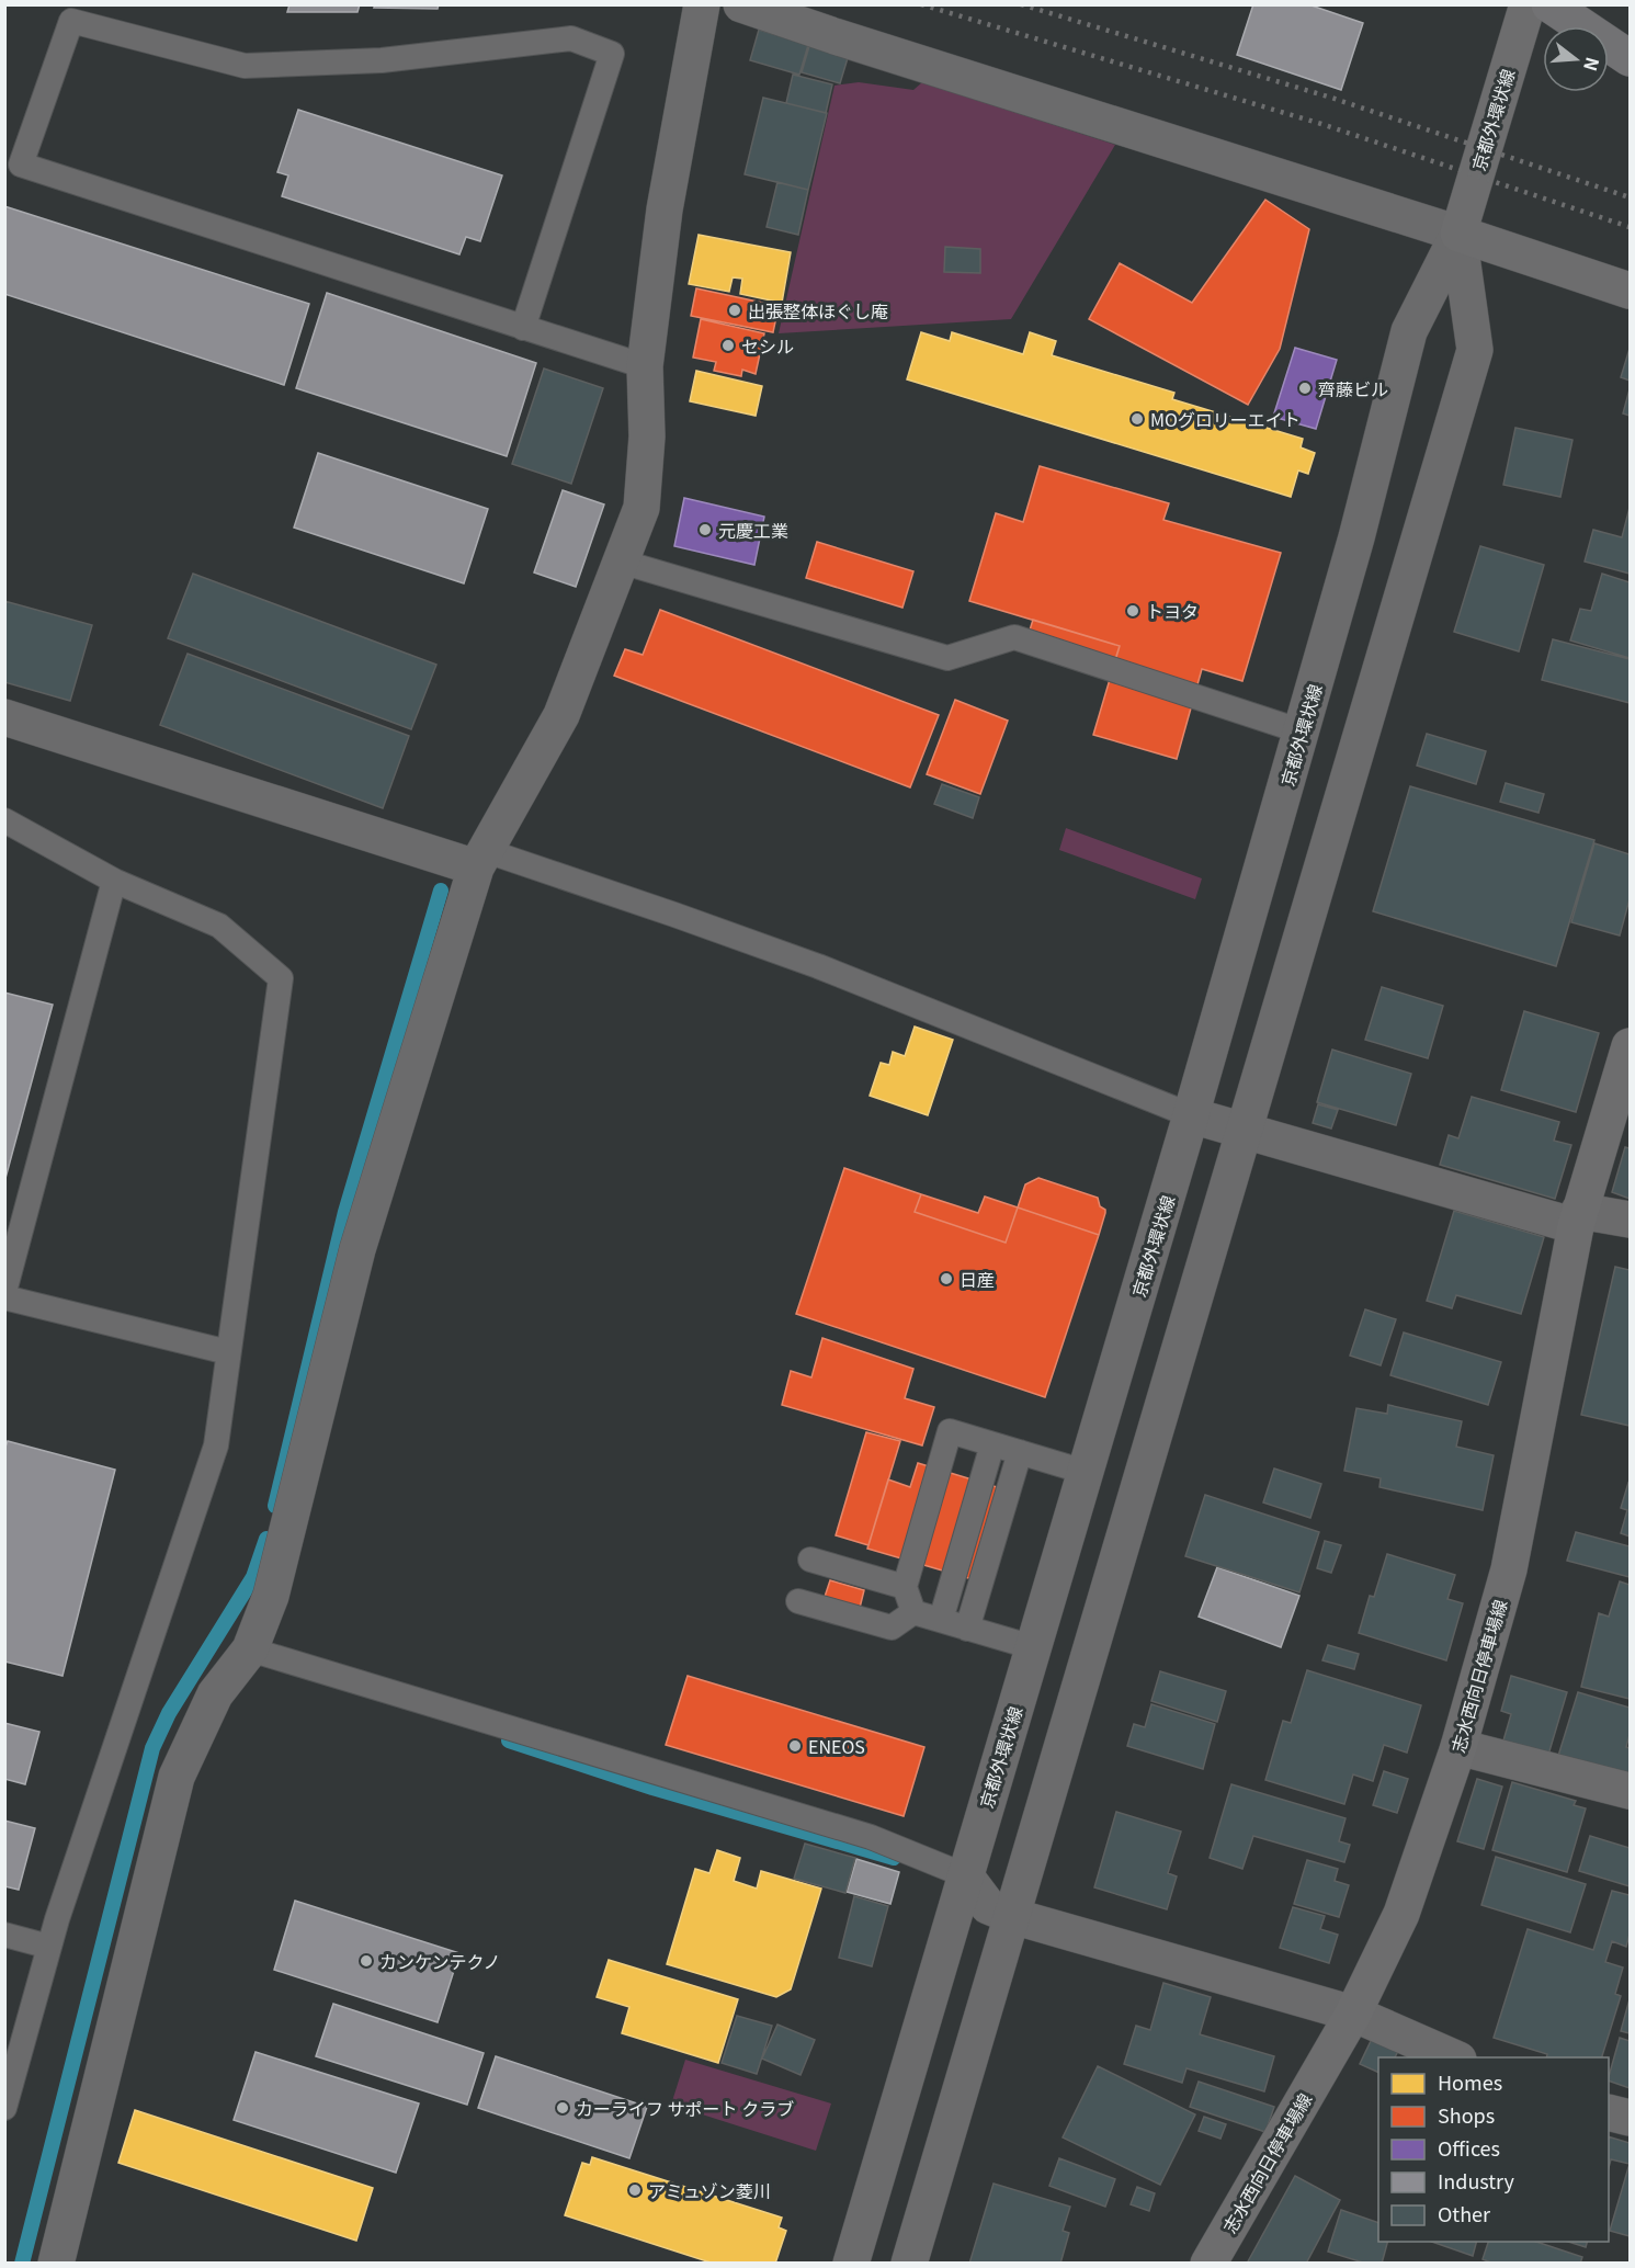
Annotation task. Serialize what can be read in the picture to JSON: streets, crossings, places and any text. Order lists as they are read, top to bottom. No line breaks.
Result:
{"streets":{"main road":["京都外環状線","志水西向日停車場線"]},"places":["出張整体ほぐし庵","セシル","齊藤ビル","MOグロリーエイト","元慶工業","トヨタ","日産","ENEOS","カンケンテクノ","カーライフ サポート クラブ","アミュゾン菱川"],"legend":["Homes","Shops","Offices","Industry","Other"],"north":"right"}
